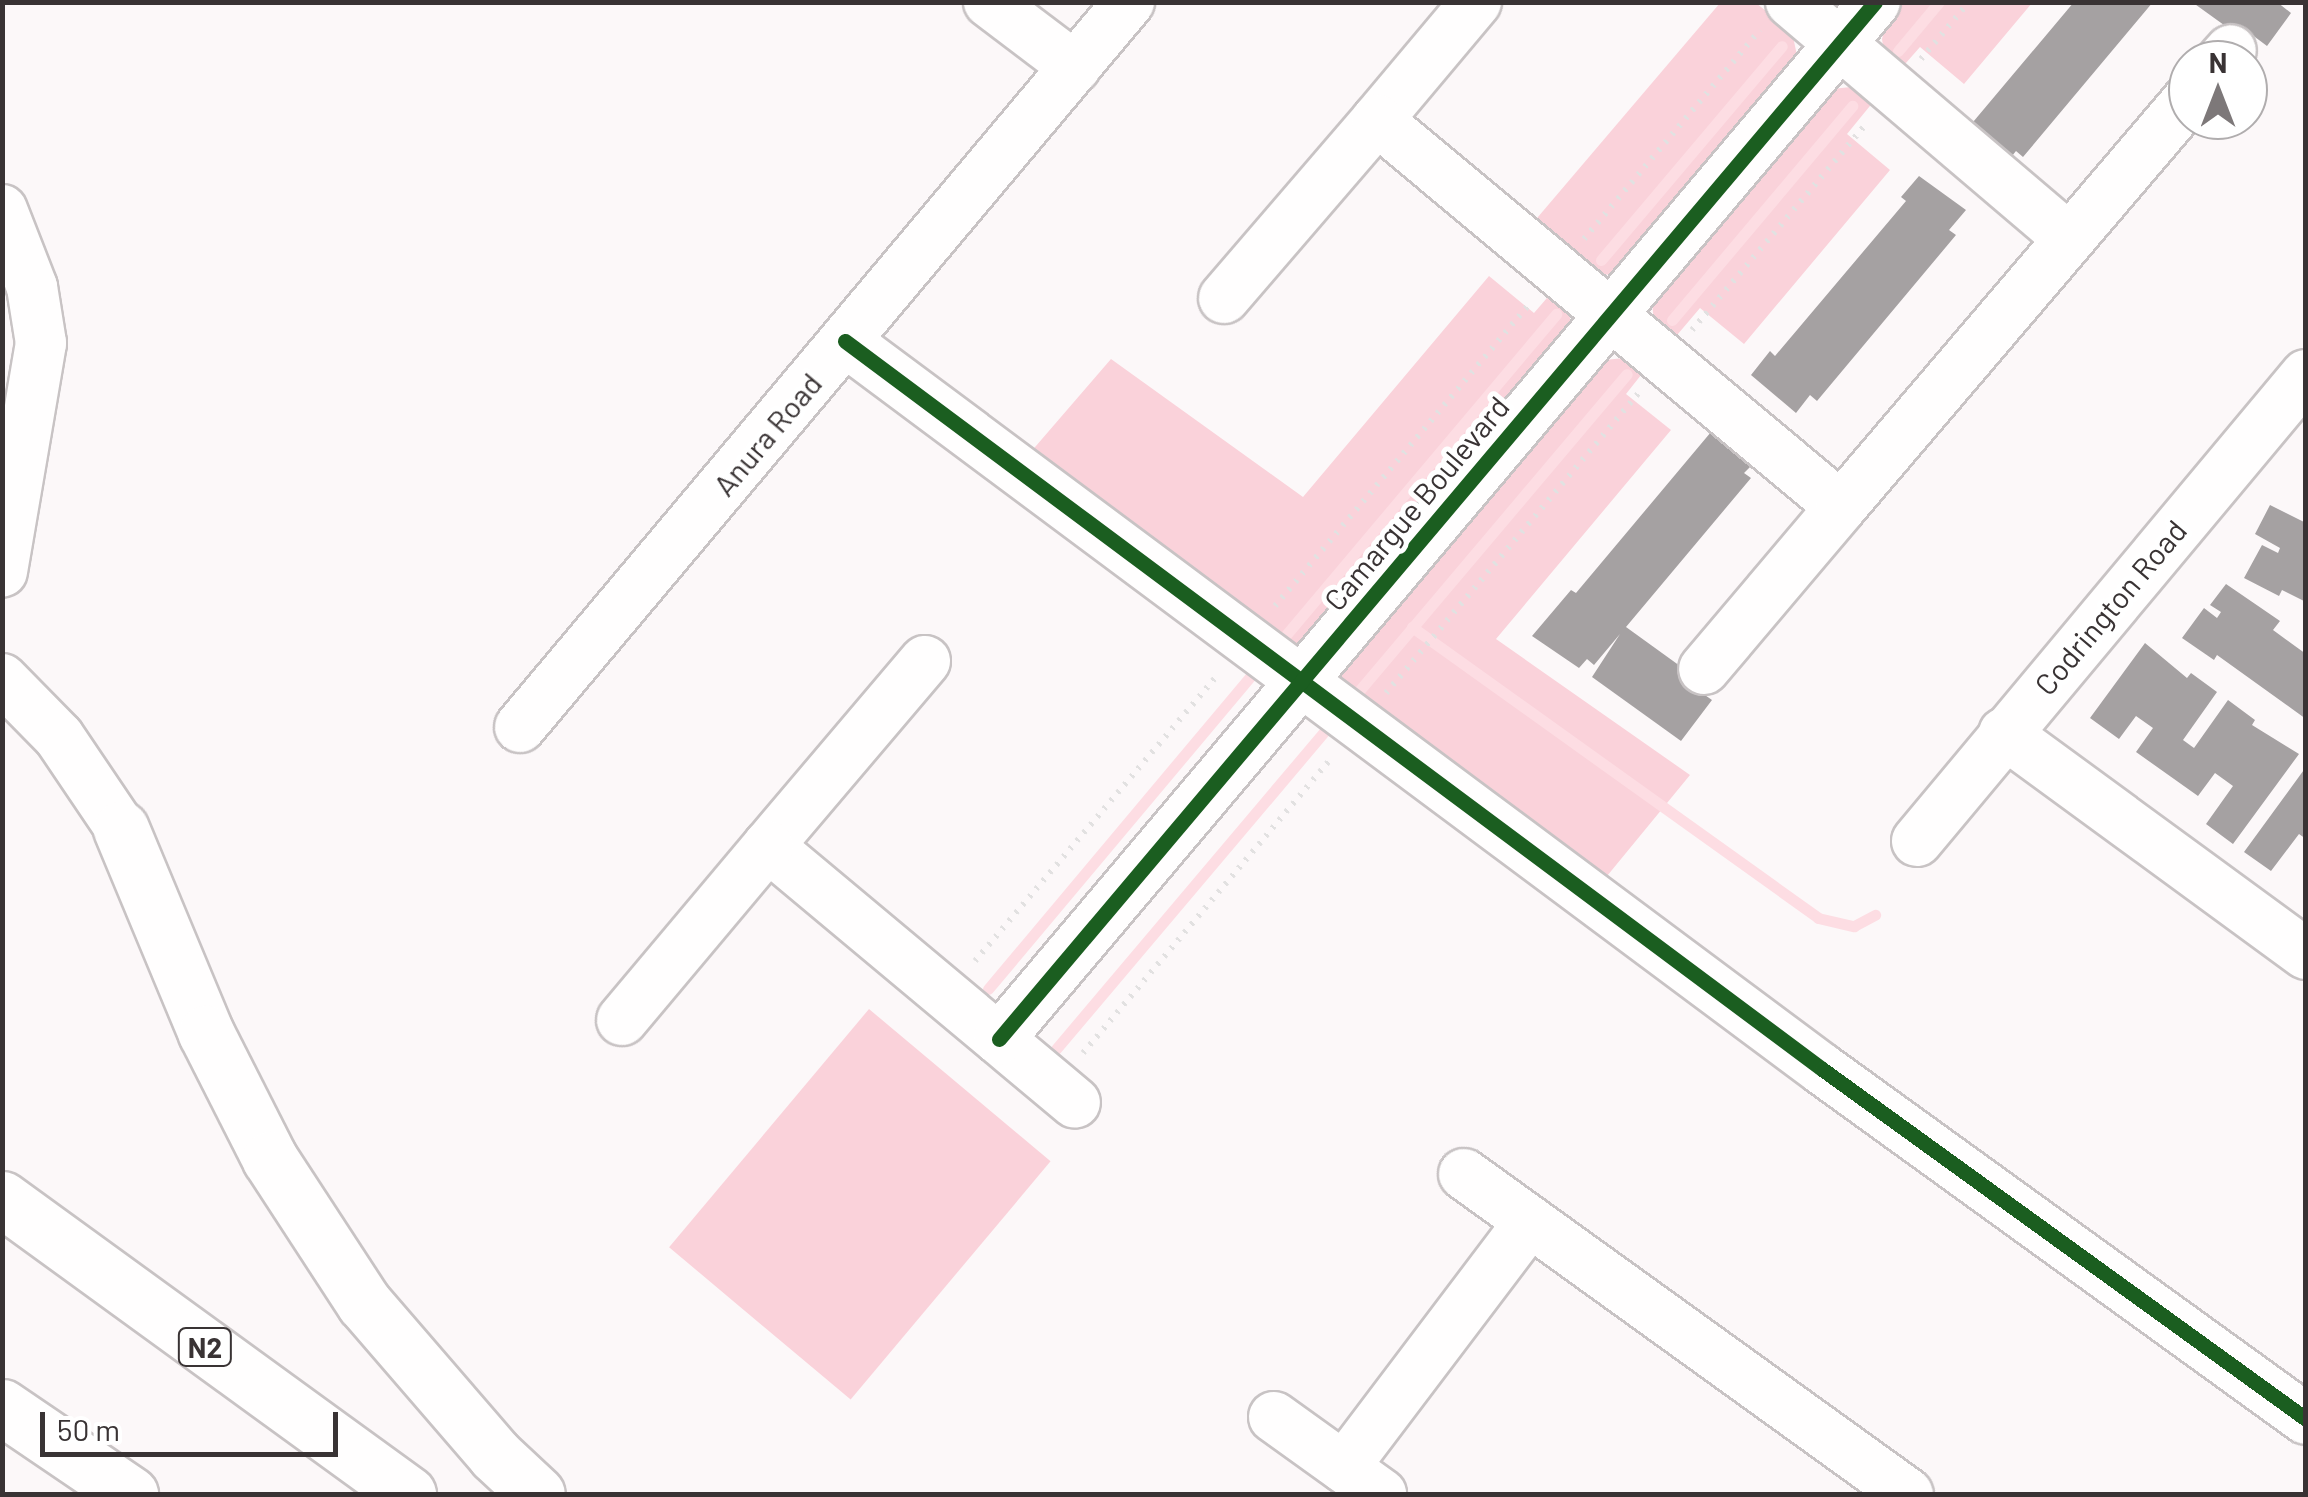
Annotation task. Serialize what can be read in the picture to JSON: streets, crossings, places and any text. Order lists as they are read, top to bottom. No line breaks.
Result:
{"streets":{"highway":["N2"],"street":["Anura Road","Camargue Boulevard","Codrington Road"]},"scale_bar":"50 m","north":"top"}
